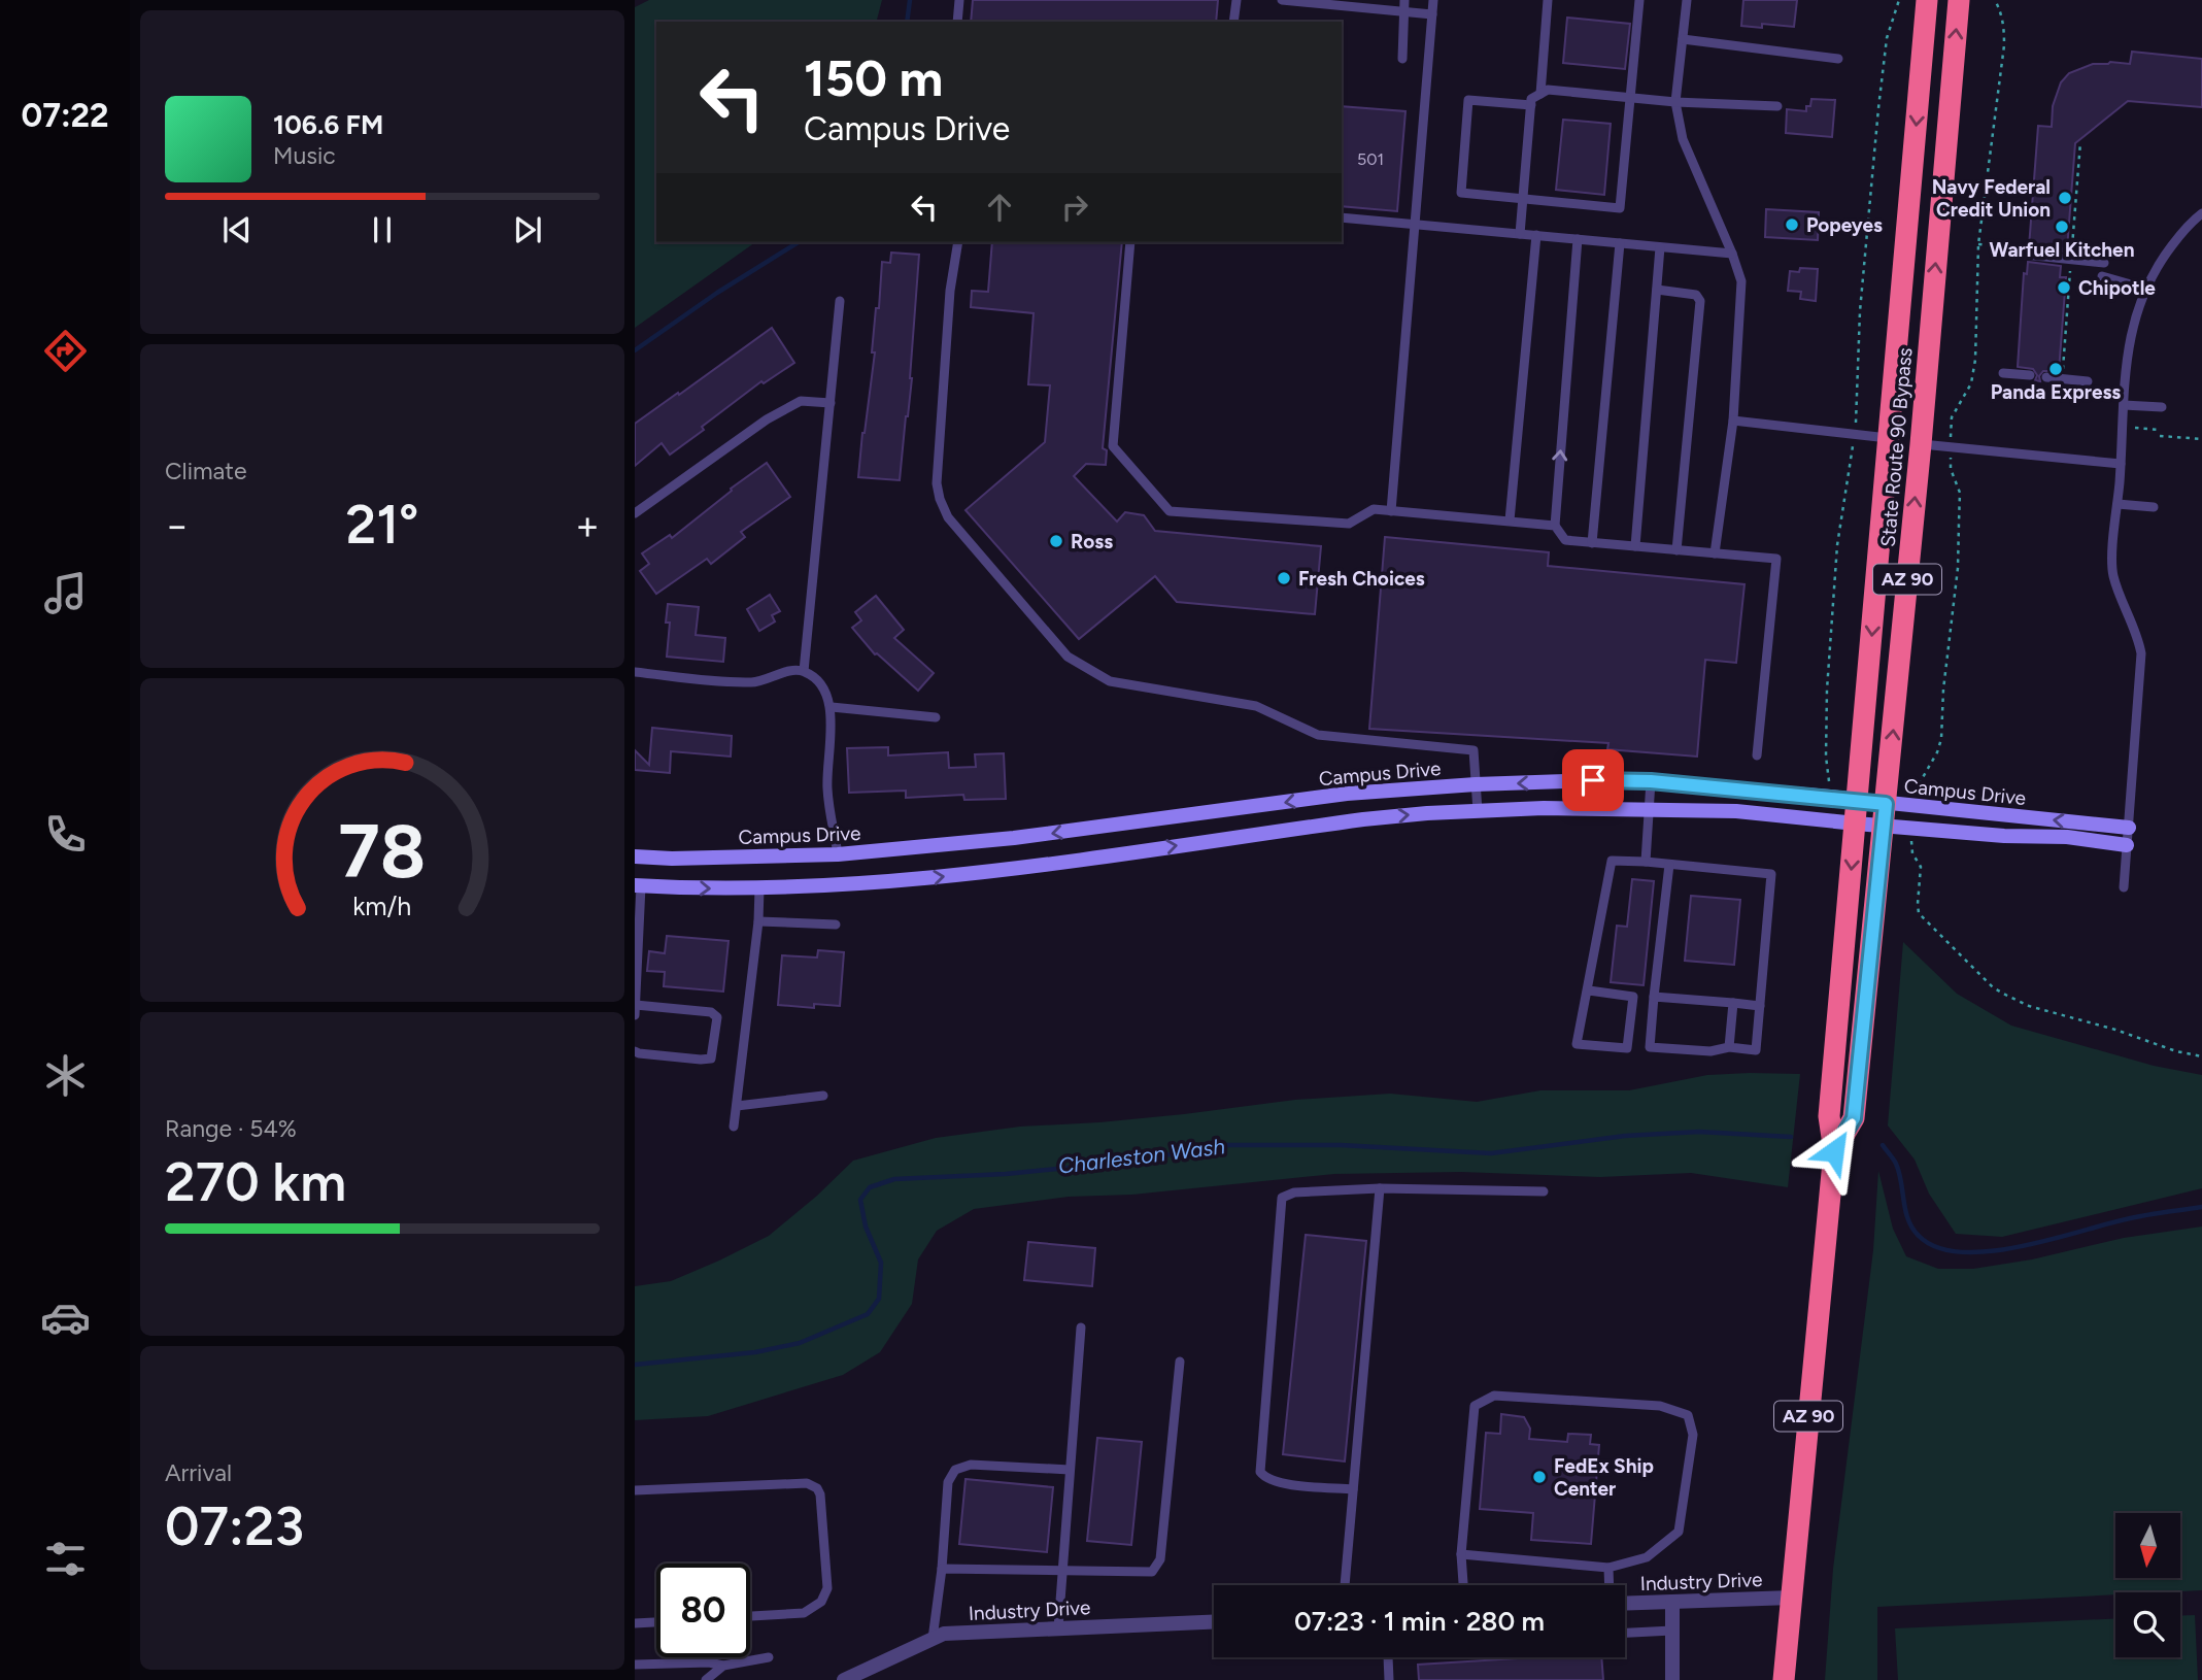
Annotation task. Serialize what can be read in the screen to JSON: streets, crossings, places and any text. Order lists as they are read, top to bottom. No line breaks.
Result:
{"streets":{"highway":["State Route 90 Bypass","AZ 90"],"street":["Campus Drive","Industry Drive"]},"crossings":[["State Route 90 Bypass","Campus Drive"],["State Route 90 Bypass","Industry Drive"]],"water":["Charleston Wash"],"places":["Navy Federal Credit Union","Popeyes","Warfuel Kitchen","Chipotle","Panda Express","Ross","Fresh Choices","FedEx Ship Center"],"house_numbers":["501"],"north":"bottom","page":{"tabs":"07:22","turn":["150 m","Campus Drive"],"song":["106.6 FM","Music"],"tile":["Climate",["Range · 54%","270 km"],["Arrival","07:23"]],"heat":["−","21°","+"],"limit":"80","trip":"07:23 · 1 min · 280 m","gauge":["78","km/h"]}}
